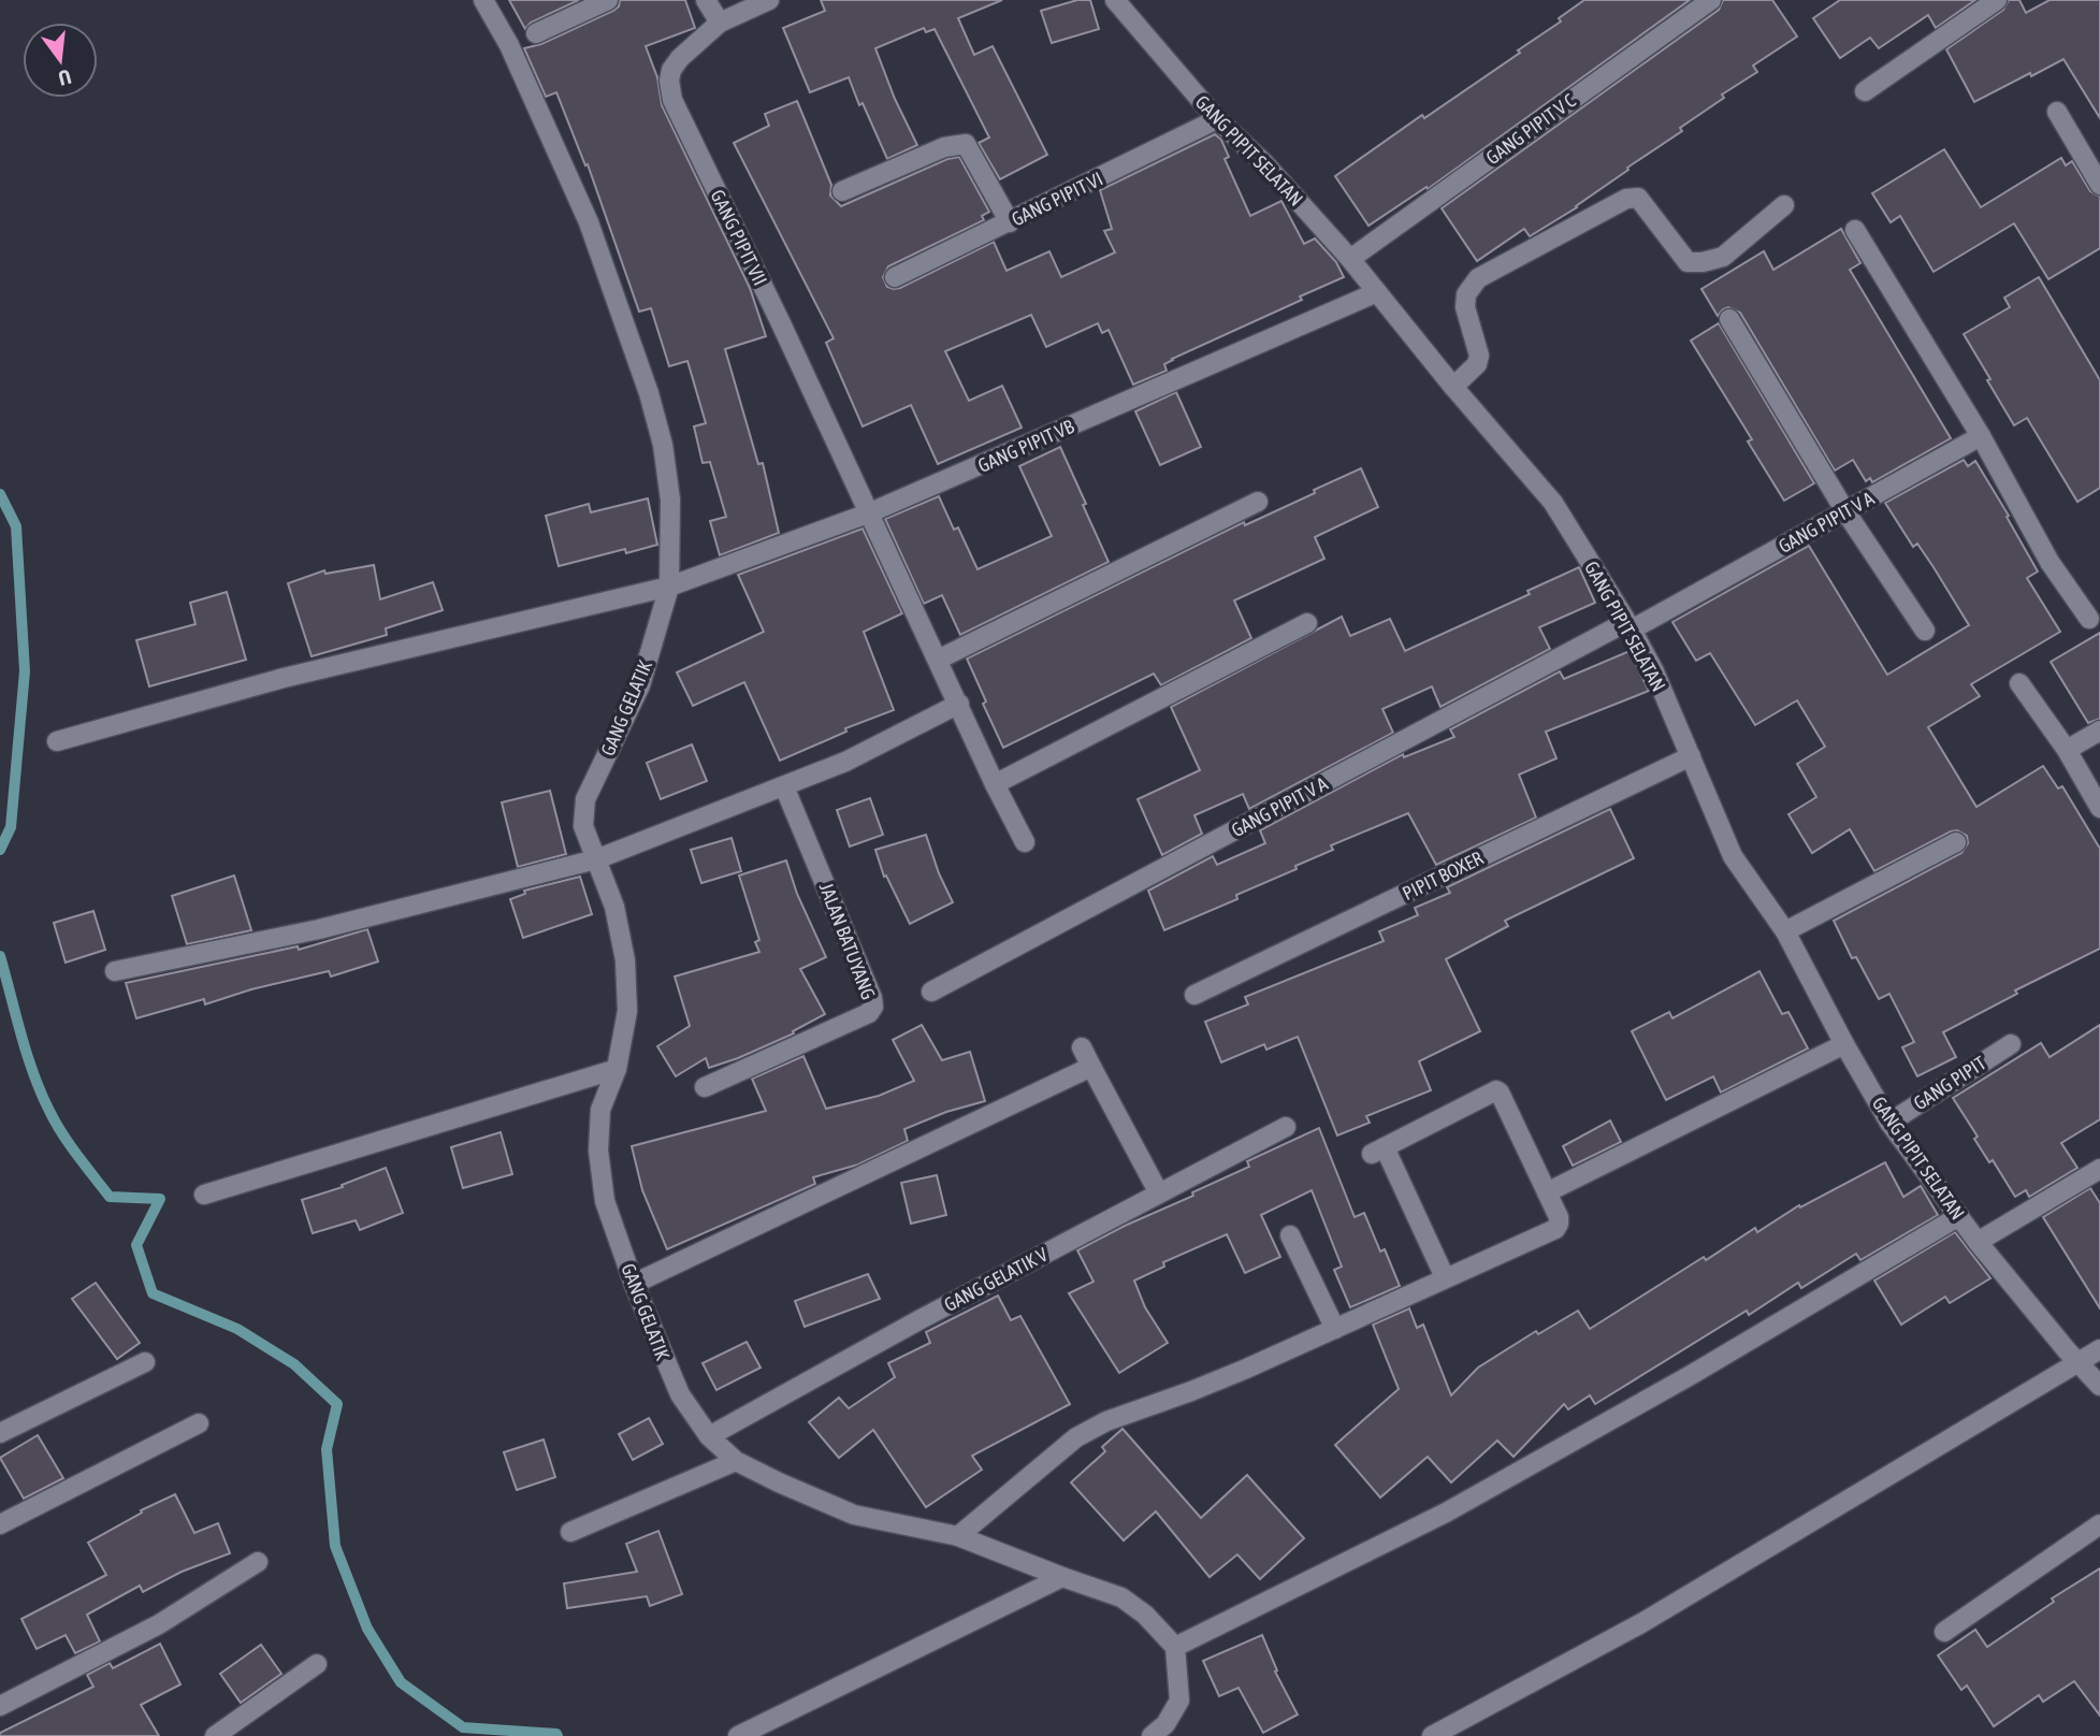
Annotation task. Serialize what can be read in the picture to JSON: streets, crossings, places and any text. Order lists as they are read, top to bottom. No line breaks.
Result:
{"streets":{"street":["GANG PIPIT V C","GANG PIPIT SELATAN","GANG PIPIT VI","GANG PIPIT VII","GANG PIPIT VB","GANG PIPIT V A","GANG GELATIK","PIPIT BOXER","JALAN BATUYANG","GANG PIPIT","GANG GELATIK V"]},"crossings":[["GANG PIPIT V C","GANG PIPIT SELATAN"],["GANG PIPIT SELATAN","GANG PIPIT VI"],["GANG PIPIT SELATAN","GANG PIPIT VB"],["GANG PIPIT SELATAN","GANG PIPIT V A"],["GANG PIPIT SELATAN","PIPIT BOXER"],["GANG PIPIT SELATAN","GANG PIPIT"],["GANG PIPIT VII","GANG PIPIT VB"],["GANG PIPIT VB","GANG GELATIK"],["GANG GELATIK","GANG GELATIK V"]],"north":"bottom"}
